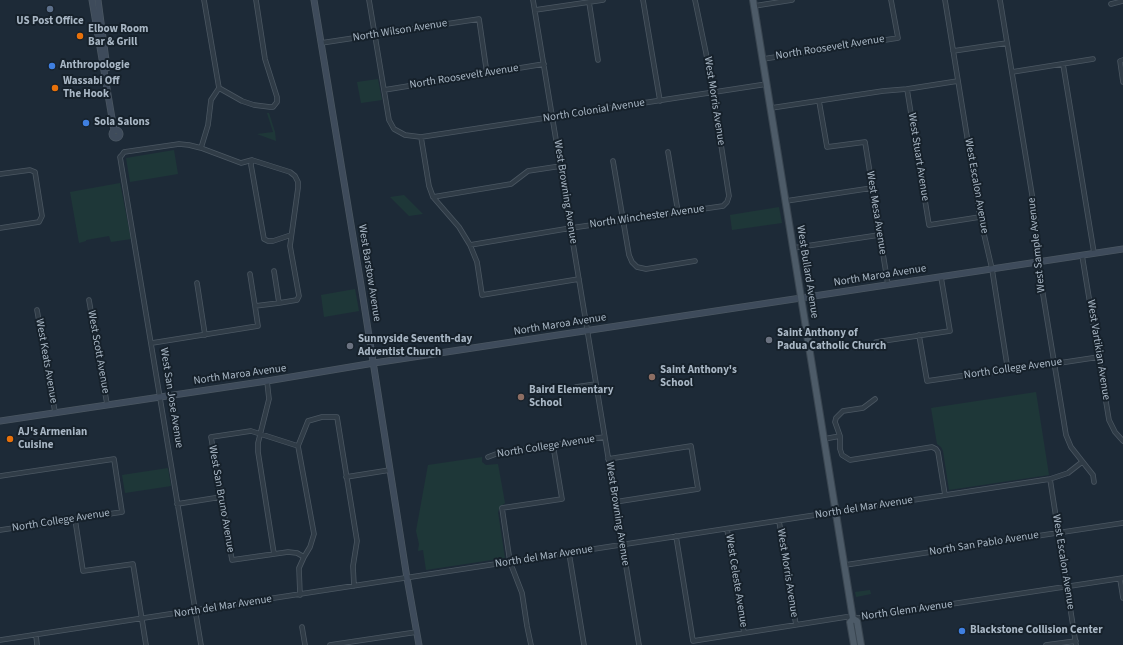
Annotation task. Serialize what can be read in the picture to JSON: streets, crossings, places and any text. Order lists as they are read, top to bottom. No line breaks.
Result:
{"streets":{"main road":["West Bullard Avenue","West Barstow Avenue","North Maroa Avenue"],"street":["North Wilson Avenue","North Roosevelt Avenue","West Morris Avenue","North Colonial Avenue","West Stuart Avenue","West Escalon Avenue","West Browning Avenue","West Mesa Avenue","North Winchester Avenue","West Sample Avenue","West Vartikian Avenue","West Scott Avenue","West Keats Avenue","North College Avenue","West San Jose Avenue","West San Bruno Avenue","North del Mar Avenue","North San Pablo Avenue","West Celeste Avenue","North Glenn Avenue"]},"crossings":[["North Wilson Avenue","North Roosevelt Avenue"],["North Wilson Avenue","North Colonial Avenue"],["North Wilson Avenue","West Barstow Avenue"],["North Roosevelt Avenue","North Colonial Avenue"],["North Roosevelt Avenue","West Browning Avenue"],["North Roosevelt Avenue","West Bullard Avenue"],["West Morris Avenue","North Colonial Avenue"],["West Morris Avenue","North Winchester Avenue"],["West Morris Avenue","North del Mar Avenue"],["West Morris Avenue","North Glenn Avenue"],["North Colonial Avenue","West Browning Avenue"],["North Colonial Avenue","West Bullard Avenue"],["West Stuart Avenue","West Escalon Avenue"],["West Escalon Avenue","North Maroa Avenue"],["West Escalon Avenue","North College Avenue"],["West Escalon Avenue","North del Mar Avenue"],["West Escalon Avenue","North San Pablo Avenue"],["West Escalon Avenue","North Glenn Avenue"],["West Browning Avenue","North Winchester Avenue"],["West Browning Avenue","North Maroa Avenue"],["West Browning Avenue","North College Avenue"],["West Browning Avenue","North del Mar Avenue"],["West Mesa Avenue","North Maroa Avenue"],["West Sample Avenue","North Maroa Avenue"],["West Sample Avenue","North College Avenue"],["West Sample Avenue","North del Mar Avenue"],["West Bullard Avenue","North Maroa Avenue"],["West Bullard Avenue","North del Mar Avenue"],["West Bullard Avenue","North San Pablo Avenue"],["West Bullard Avenue","North Glenn Avenue"],["West Barstow Avenue","North Maroa Avenue"],["West Barstow Avenue","North del Mar Avenue"],["North Maroa Avenue","West Vartikian Avenue"],["North Maroa Avenue","West Scott Avenue"],["North Maroa Avenue","West Keats Avenue"],["North Maroa Avenue","West San Jose Avenue"],["West Vartikian Avenue","North College Avenue"],["West San Jose Avenue","North del Mar Avenue"],["North del Mar Avenue","West Celeste Avenue"],["North del Mar Avenue","North Glenn Avenue"],["West Celeste Avenue","North Glenn Avenue"]],"places":["US Post Office","Elbow Room Bar & Grill","Anthropologie","Wassabi Off The Hook","Sola Salons","Saint Anthony of Padua Catholic Church","Sunnyside Seventh-day Adventist Church","Saint Anthony's School","Baird Elementary School","AJ's Armenian Cuisine","Blackstone Collision Center"]}
